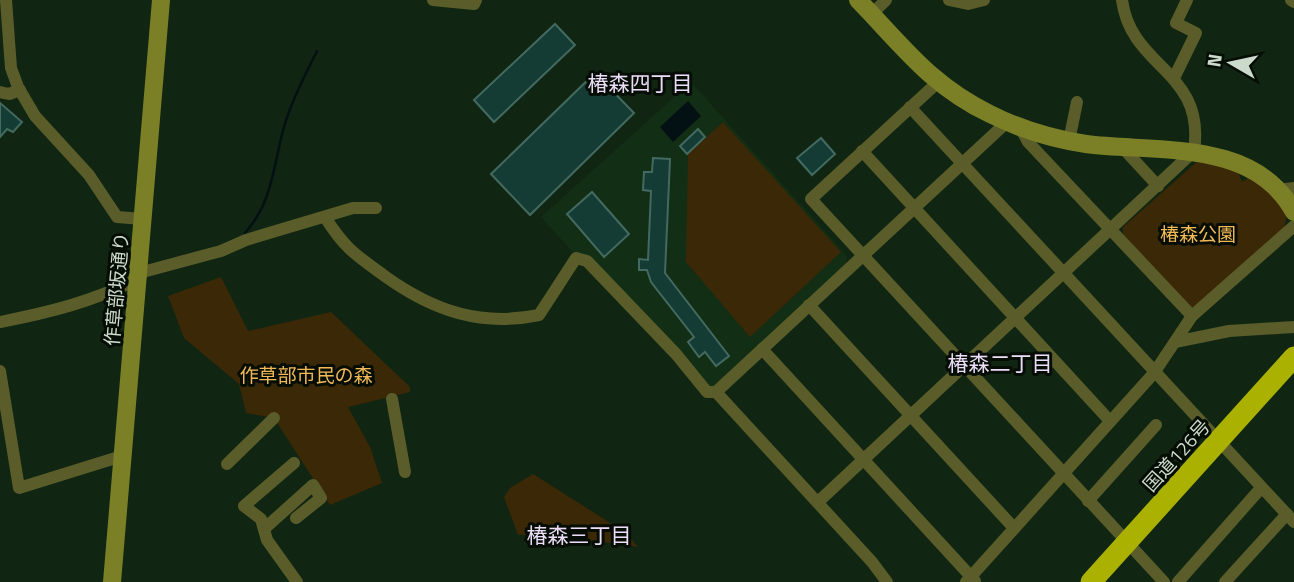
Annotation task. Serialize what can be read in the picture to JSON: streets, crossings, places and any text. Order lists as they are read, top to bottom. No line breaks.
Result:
{"streets":{"highway":["国道126号"],"street":["作草部坂通り"]},"districts":["椿森四丁目","椿森二丁目","椿森三丁目"],"parks":["椿森公園","作草部市民の森"],"north":"left"}
